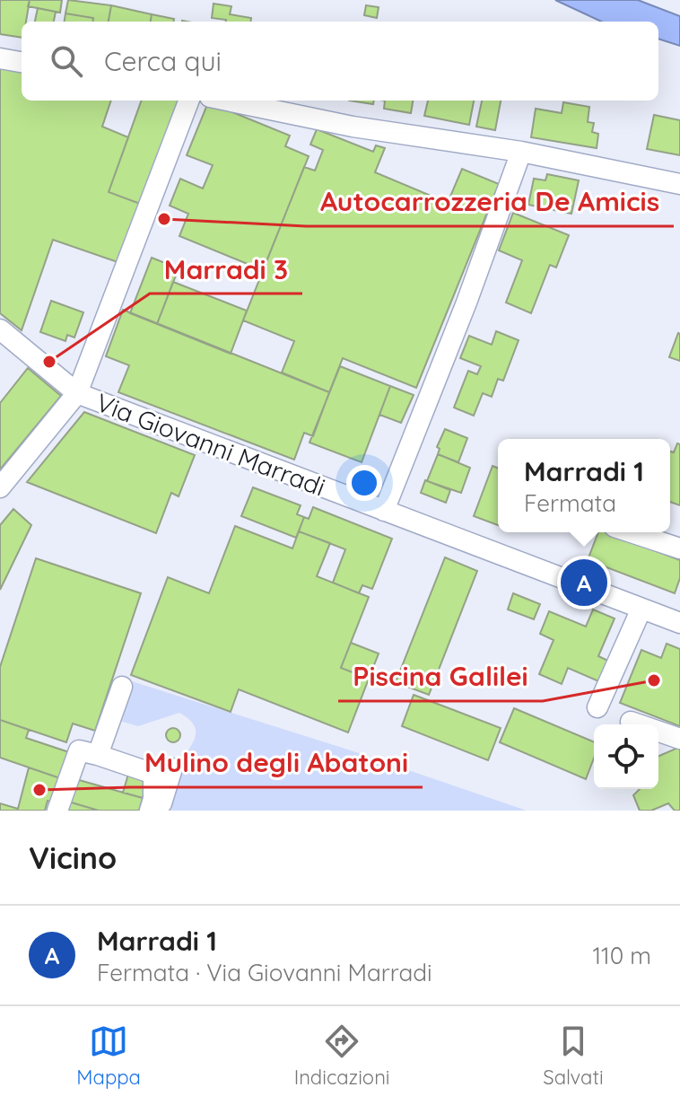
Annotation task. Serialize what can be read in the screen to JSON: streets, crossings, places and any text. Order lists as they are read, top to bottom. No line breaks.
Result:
{"streets":{"street":["Via Giovanni Marradi"]},"places":["Autocarrozzeria De Amicis","Marradi 3","Piscina Galilei","Mulino degli Abatoni"],"page":{"search":"Cerca qui","popup":["Marradi 1","Fermata"],"pins":"A","heading":"Vicino","list":[{"mark":"A","name":"Marradi 1","note":"Fermata · Via Giovanni Marradi","value":"110 m"}],"nav":["Mappa","Indicazioni","Salvati"]}}
